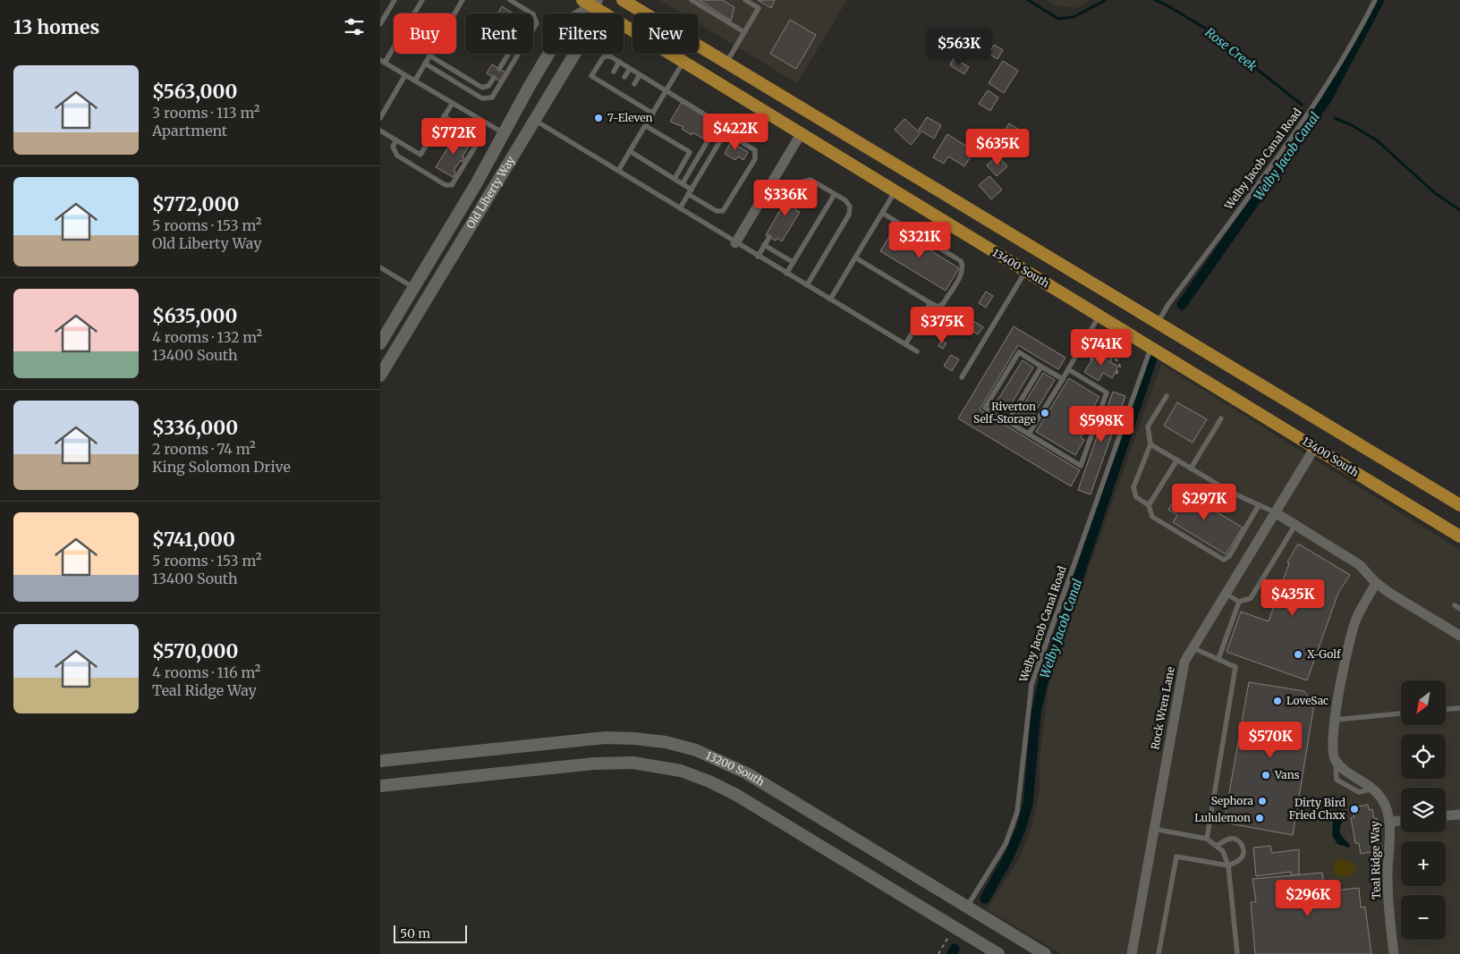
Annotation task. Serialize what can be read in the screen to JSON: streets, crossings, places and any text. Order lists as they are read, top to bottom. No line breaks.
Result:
{"streets":{"main road":["13400 South"],"street":["Old Liberty Way","Rock Wren Lane","13200 South","Teal Ridge Way"],"lane":["Welby Jacob Canal Road"]},"crossings":[["Welby Jacob Canal Road","13400 South"],["Welby Jacob Canal Road","13200 South"],["Old Liberty Way","13400 South"],["13400 South","Rock Wren Lane"]],"water":["Rose Creek","Welby Jacob Canal"],"places":["7-Eleven","Riverton Self-Storage","X-Golf","LoveSac","Vans","Sephora","Dirty Bird Fried Chxx","Lululemon"],"scale_bar":"50 m","north":"bottom left","page":{"heading":"13 homes","chip":["Buy","Rent","Filters","New"],"price":["$563K","$422K","$772K","$635K","$336K","$321K","$375K","$741K","$598K","$297K","$435K","$570K","$296K"],"list":[{"name":"$563,000","note":"3 rooms · 113 m² · Apartment"},{"name":"$772,000","note":"5 rooms · 153 m² · Old Liberty Way"},{"name":"$635,000","note":"4 rooms · 132 m² · 13400 South"},{"name":"$336,000","note":"2 rooms · 74 m² · King Solomon Drive"},{"name":"$741,000","note":"5 rooms · 153 m² · 13400 South"},{"name":"$570,000","note":"4 rooms · 116 m² · Teal Ridge Way"}],"map_buttons":["+","−"],"scale":"50 m"}}
